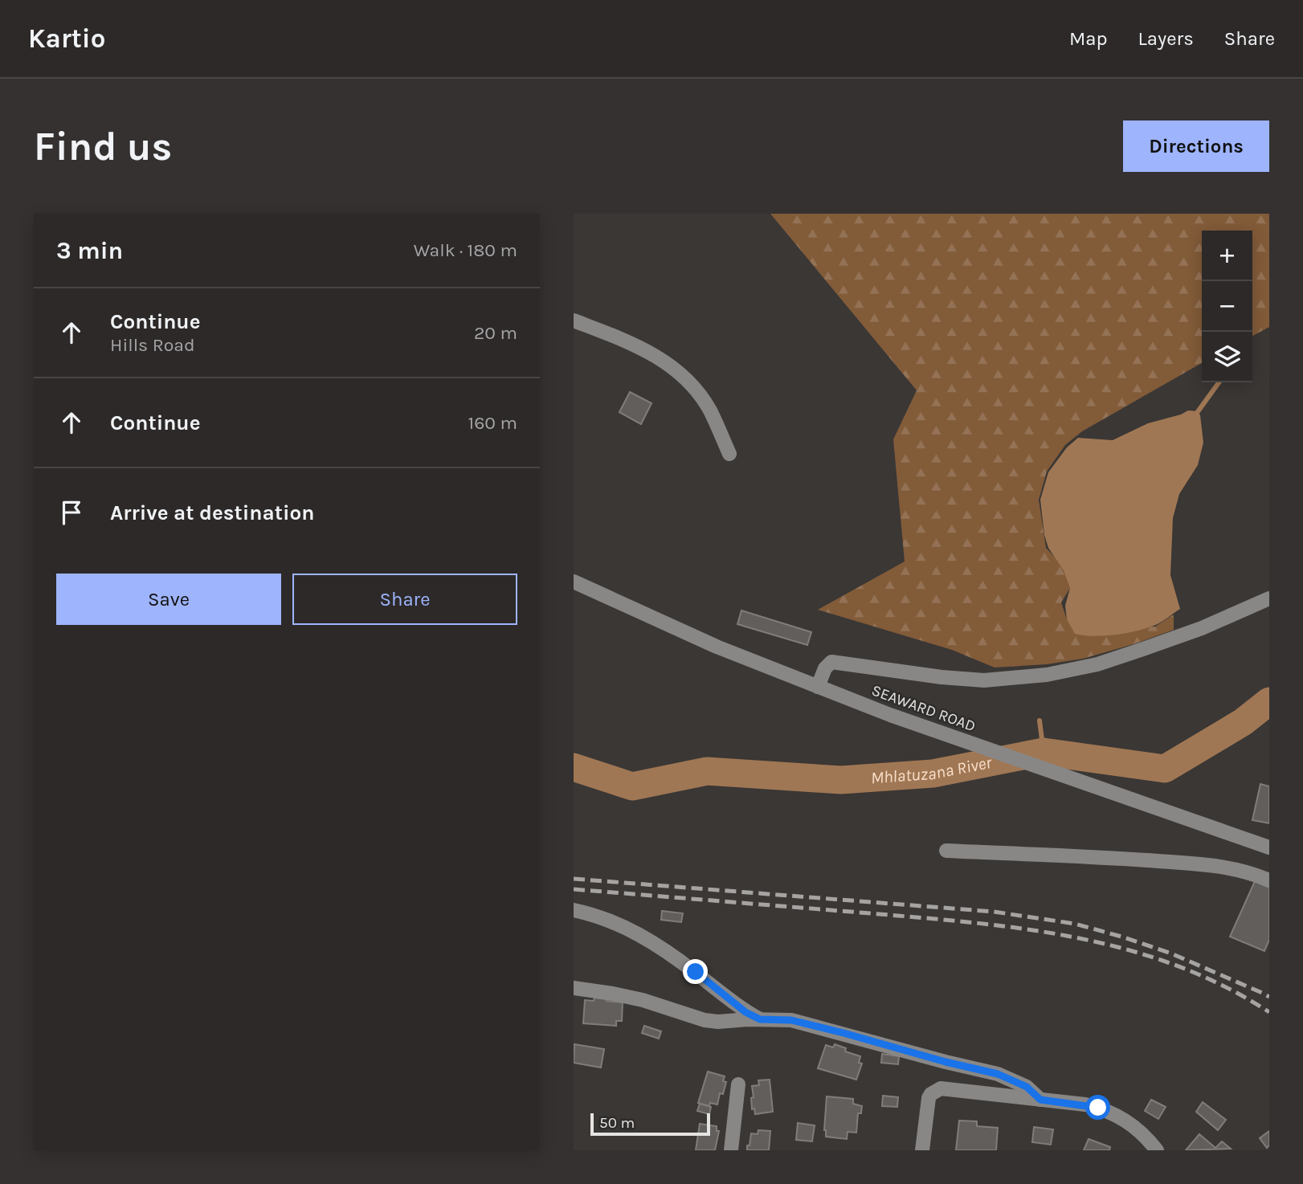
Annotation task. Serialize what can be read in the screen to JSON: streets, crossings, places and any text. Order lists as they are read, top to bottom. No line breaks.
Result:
{"streets":{"street":["SEAWARD ROAD"]},"water":["Mhlatuzana River"],"scale_bar":"50 m","page":{"header":"Kartio","nav":["Map","Layers","Share"],"buttons":["Directions",["Save","Share"]],"title":"Find us","heading":["3 min","Walk · 180 m"],"map_buttons":["+","−"],"list":[["Continue","Hills Road","20 m"],["Continue","160 m"],"Arrive at destination"],"scale":"50 m"}}
